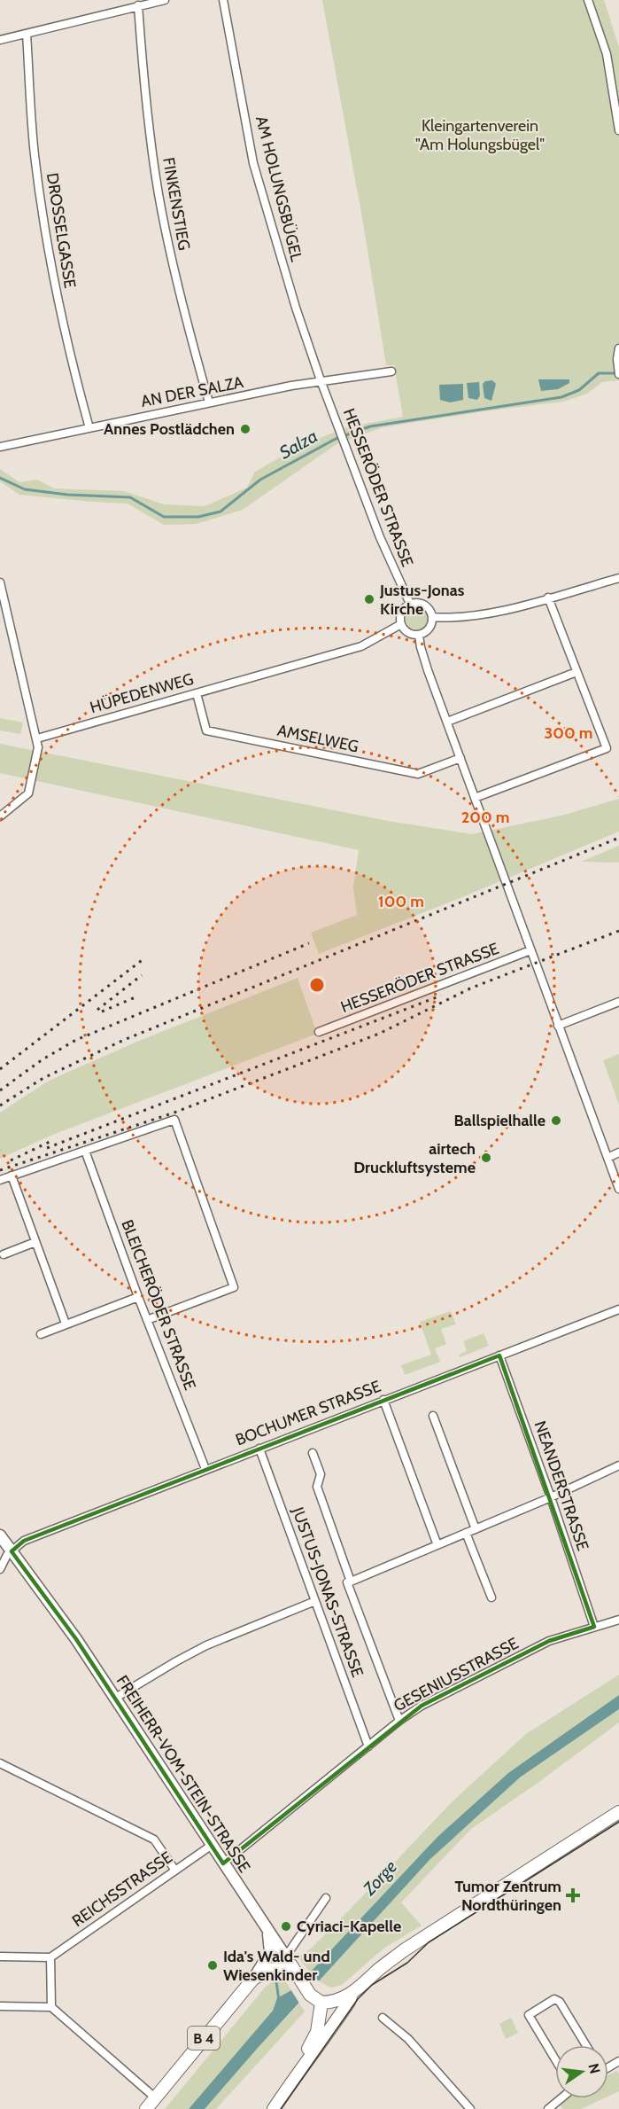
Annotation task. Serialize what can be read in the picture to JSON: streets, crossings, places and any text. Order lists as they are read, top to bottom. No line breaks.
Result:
{"streets":{"main road":["FREIHERR-VOM-STEIN-STRASSE","B 4"],"street":["AM HOLUNGSBÜGEL","FINKENSTIEG","DROSSELGASSE","AN DER SALZA","HESSERÖDER STRASSE","HÜPEDENWEG","AMSELWEG","BLEICHERÖDER STRASSE","BOCHUMER STRASSE","NEANDERSTRASSE","JUSTUS-JONAS-STRASSE","GESENIUSSTRASSE","REICHSSTRASSE"]},"crossings":[["AM HOLUNGSBÜGEL","AN DER SALZA"],["AM HOLUNGSBÜGEL","HESSERÖDER STRASSE"],["FINKENSTIEG","AN DER SALZA"],["DROSSELGASSE","AN DER SALZA"],["AN DER SALZA","HESSERÖDER STRASSE"],["HESSERÖDER STRASSE","HÜPEDENWEG"],["HÜPEDENWEG","AMSELWEG"],["BLEICHERÖDER STRASSE","BOCHUMER STRASSE"],["BOCHUMER STRASSE","NEANDERSTRASSE"],["BOCHUMER STRASSE","JUSTUS-JONAS-STRASSE"],["BOCHUMER STRASSE","FREIHERR-VOM-STEIN-STRASSE"],["NEANDERSTRASSE","GESENIUSSTRASSE"],["JUSTUS-JONAS-STRASSE","GESENIUSSTRASSE"],["GESENIUSSTRASSE","FREIHERR-VOM-STEIN-STRASSE"],["FREIHERR-VOM-STEIN-STRASSE","REICHSSTRASSE"],["FREIHERR-VOM-STEIN-STRASSE","B 4"]],"water":["Salza","Zorge"],"parks":["Kleingartenverein \"Am Holungsbügel\""],"places":{"other":["Annes Postlädchen","Justus-Jonas Kirche","Ballspielhalle","airtech Druckluftsysteme","Cyriaci-Kapelle","Ida's Wald- und Wiesenkinder"],"health":["Tumor Zentrum Nordthüringen"]},"north":"right","rings":["300 m","200 m","100 m"]}
